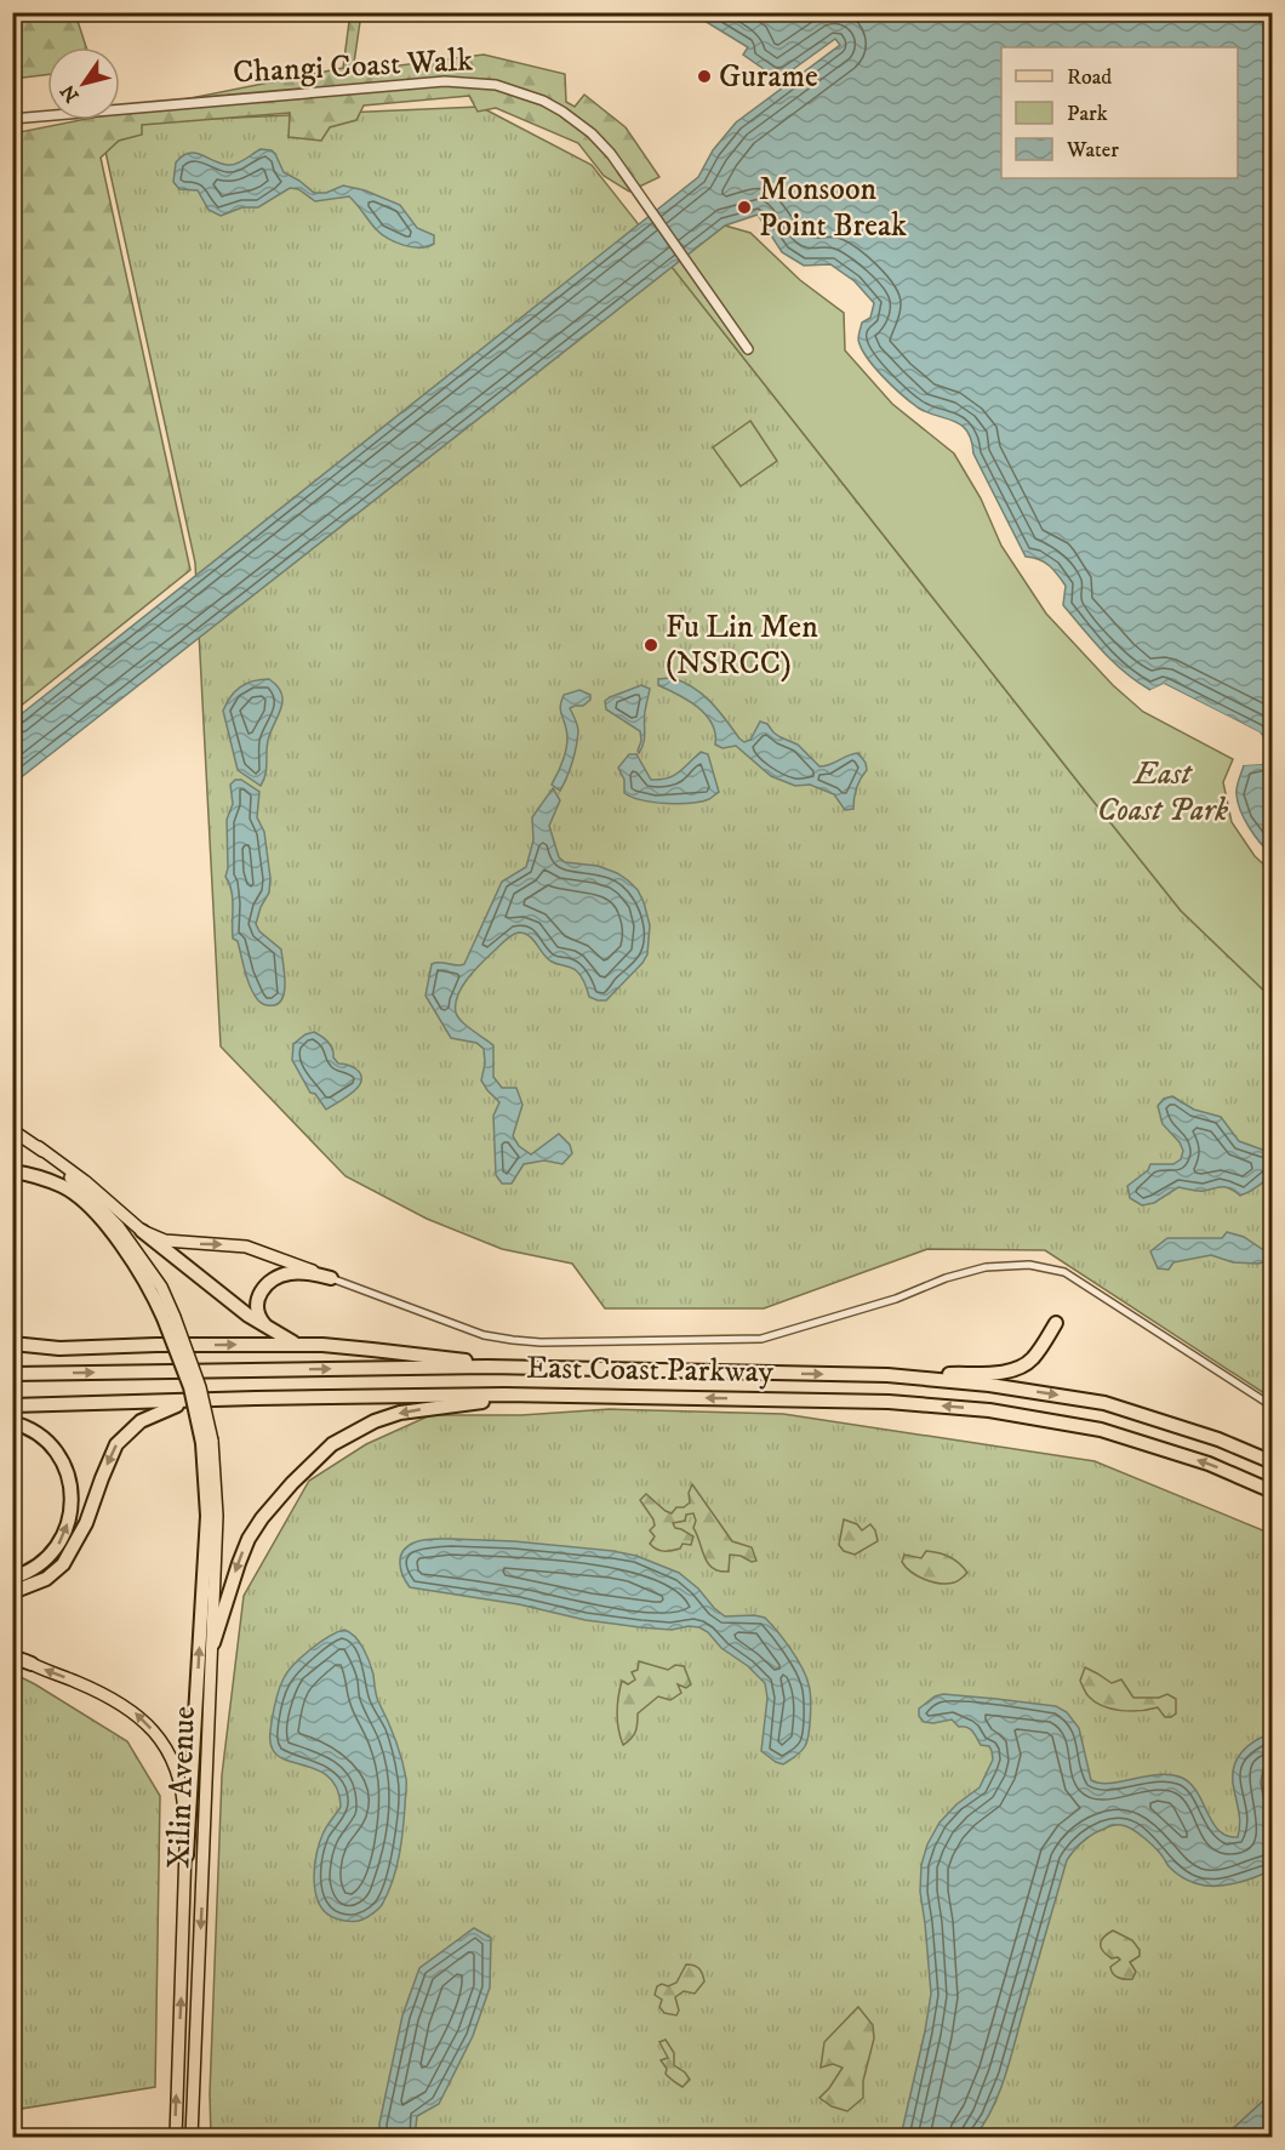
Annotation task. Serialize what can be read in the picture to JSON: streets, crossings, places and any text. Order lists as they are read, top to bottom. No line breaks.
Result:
{"streets":{"highway":["East Coast Parkway"],"main road":["Xilin Avenue"],"street":["Changi Coast Walk"]},"parks":["East Coast Park"],"places":["Gurame","Monsoon Point Break","Fu Lin Men (NSRCC)"],"legend":["Road","Park","Water"],"north":"bottom left"}
